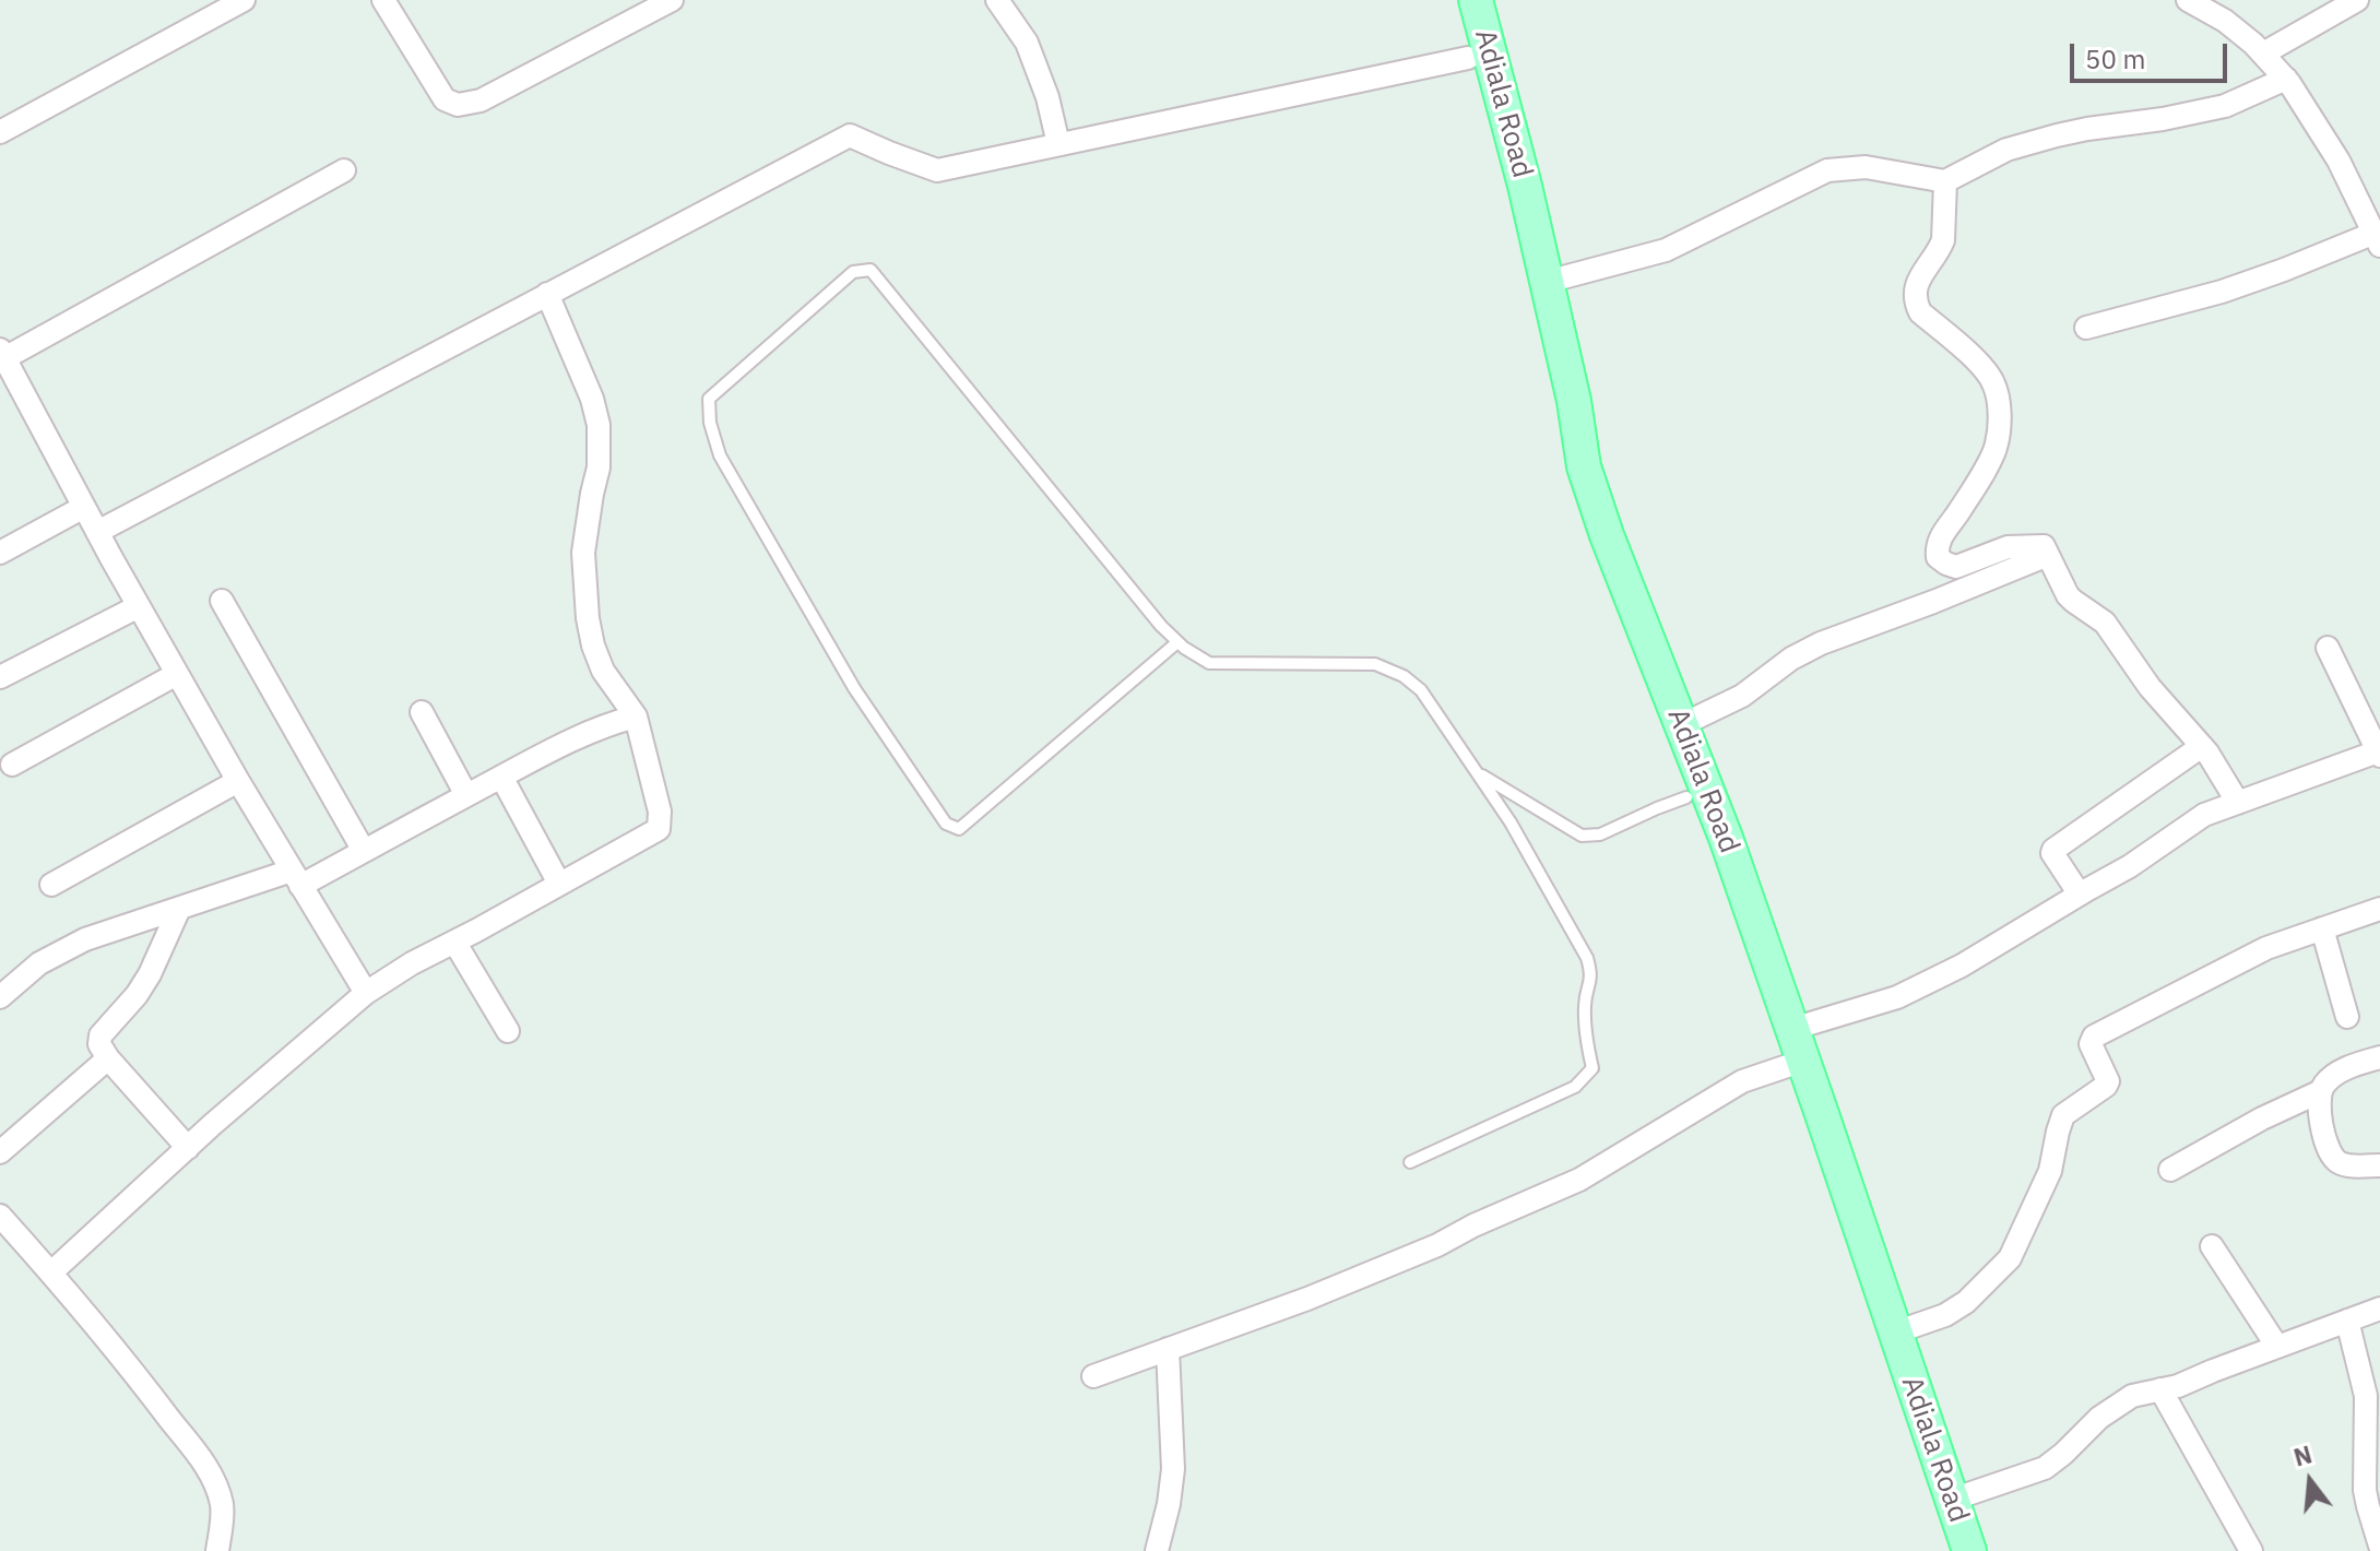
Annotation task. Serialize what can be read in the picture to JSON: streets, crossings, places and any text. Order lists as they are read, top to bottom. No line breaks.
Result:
{"streets":{"main road":["Adiala Road"]},"scale_bar":"50 m","north":"top"}
